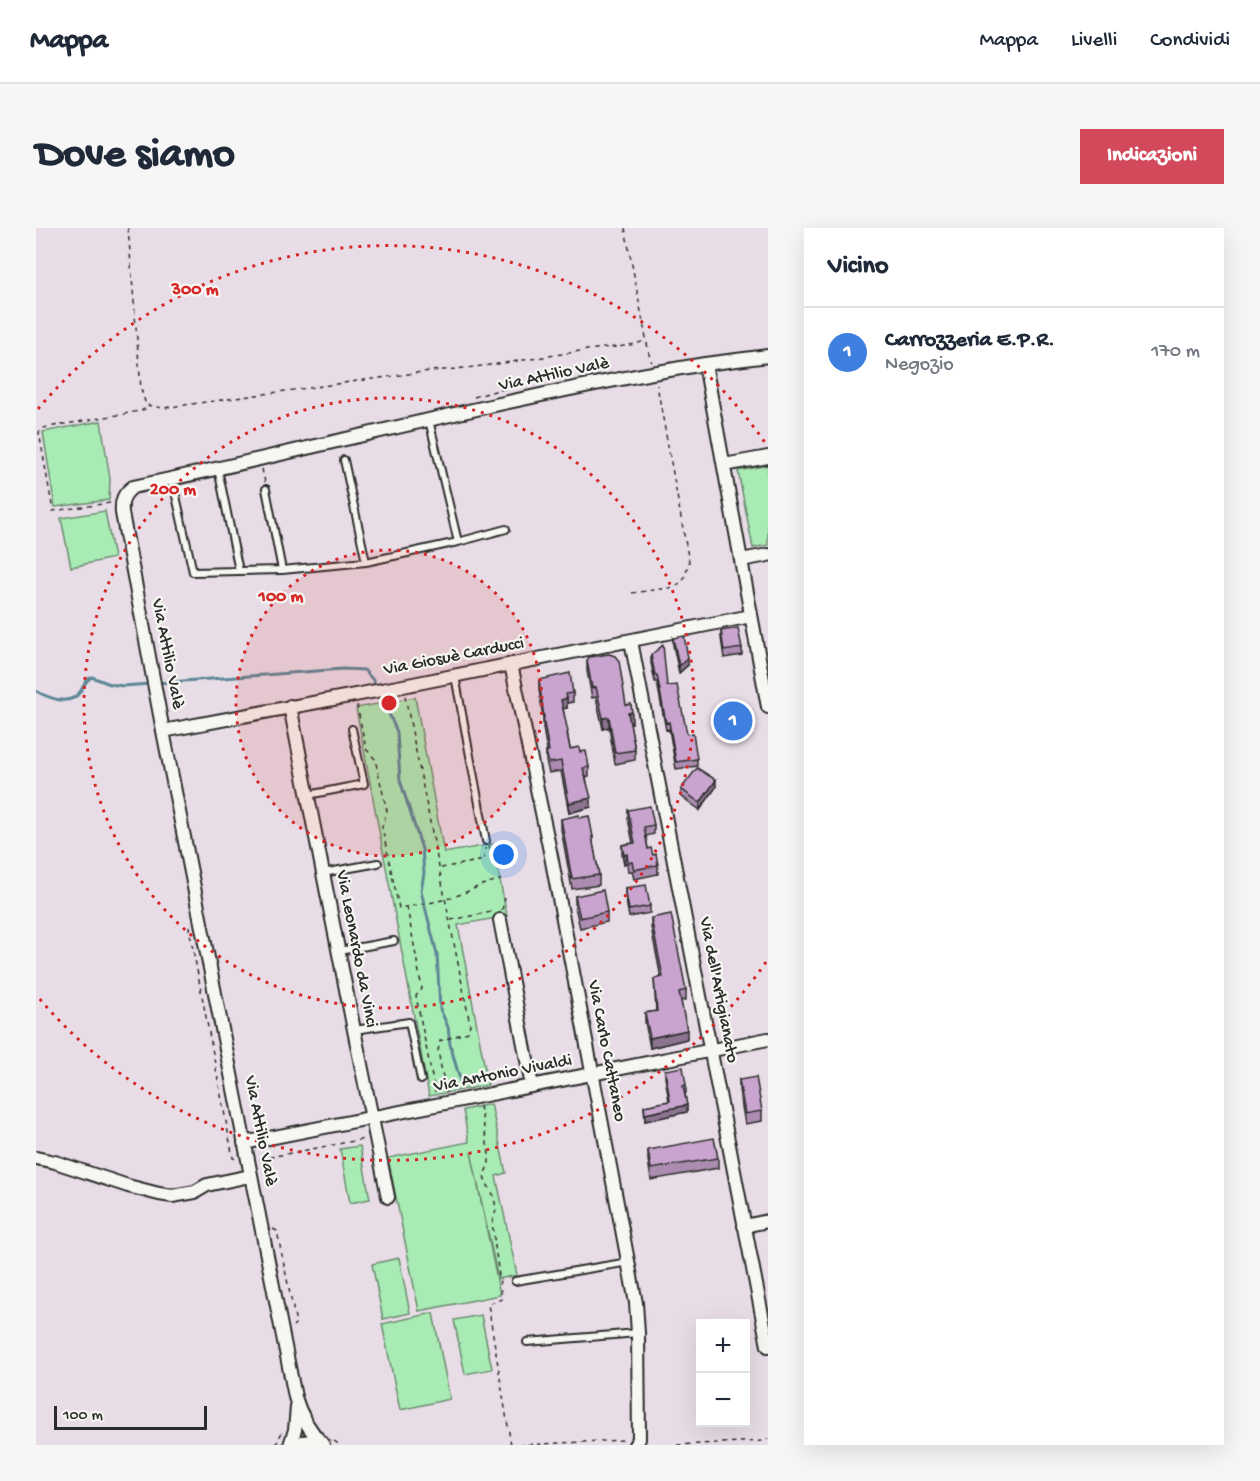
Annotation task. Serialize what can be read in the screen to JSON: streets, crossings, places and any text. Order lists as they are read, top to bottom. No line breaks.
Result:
{"streets":{"street":["Via Attilio Valè","Via Giosuè Carducci","Via Leonardo da Vinci","Via dell'Artigianato","Via Carlo Cattaneo","Via Antonio Vivaldi"]},"crossings":[["Via Attilio Valè","Via Giosuè Carducci"],["Via Attilio Valè","Via Antonio Vivaldi"],["Via Giosuè Carducci","Via Leonardo da Vinci"],["Via Giosuè Carducci","Via dell'Artigianato"],["Via Giosuè Carducci","Via Carlo Cattaneo"],["Via Leonardo da Vinci","Via Antonio Vivaldi"],["Via dell'Artigianato","Via Antonio Vivaldi"],["Via Carlo Cattaneo","Via Antonio Vivaldi"]],"scale_bar":"100 m","page":{"header":"Mappa","nav":["Mappa","Livelli","Condividi"],"buttons":"Indicazioni","title":"Dove siamo","heading":"Vicino","list":[{"mark":"1","name":"Carrozzeria E.P.R.","note":"Negozio","value":"170 m"}],"pins":"1","map_buttons":["+","−"],"scale":"100 m"},"rings":["300 m","200 m","100 m"]}
